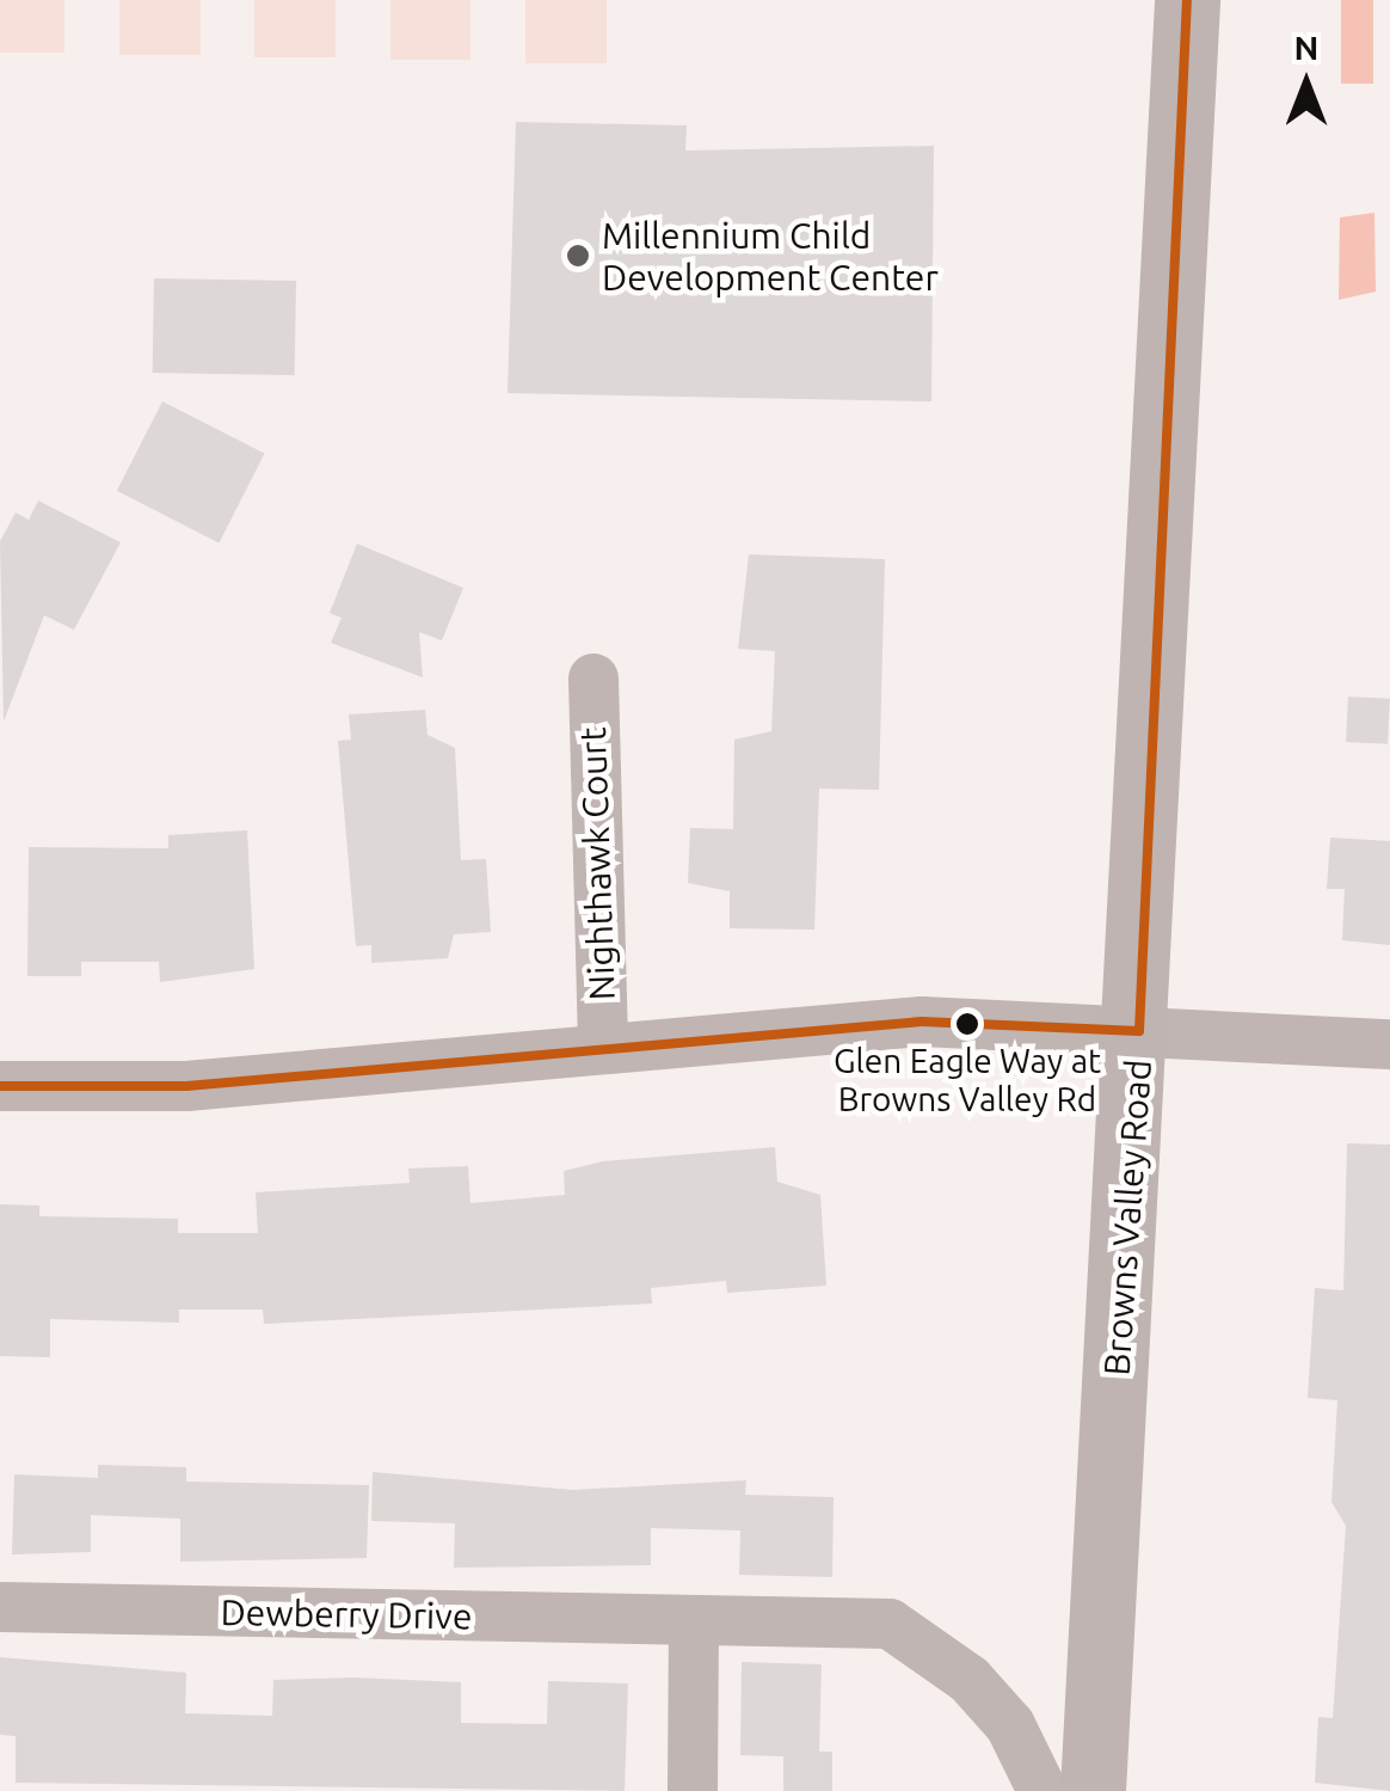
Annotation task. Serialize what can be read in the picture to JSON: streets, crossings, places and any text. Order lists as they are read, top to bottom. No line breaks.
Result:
{"streets":{"main road":["Browns Valley Road"],"street":["Nighthawk Court","Dewberry Drive"]},"places":["Millennium Child Development Center","Glen Eagle Way at Browns Valley Rd"],"north":"top"}
